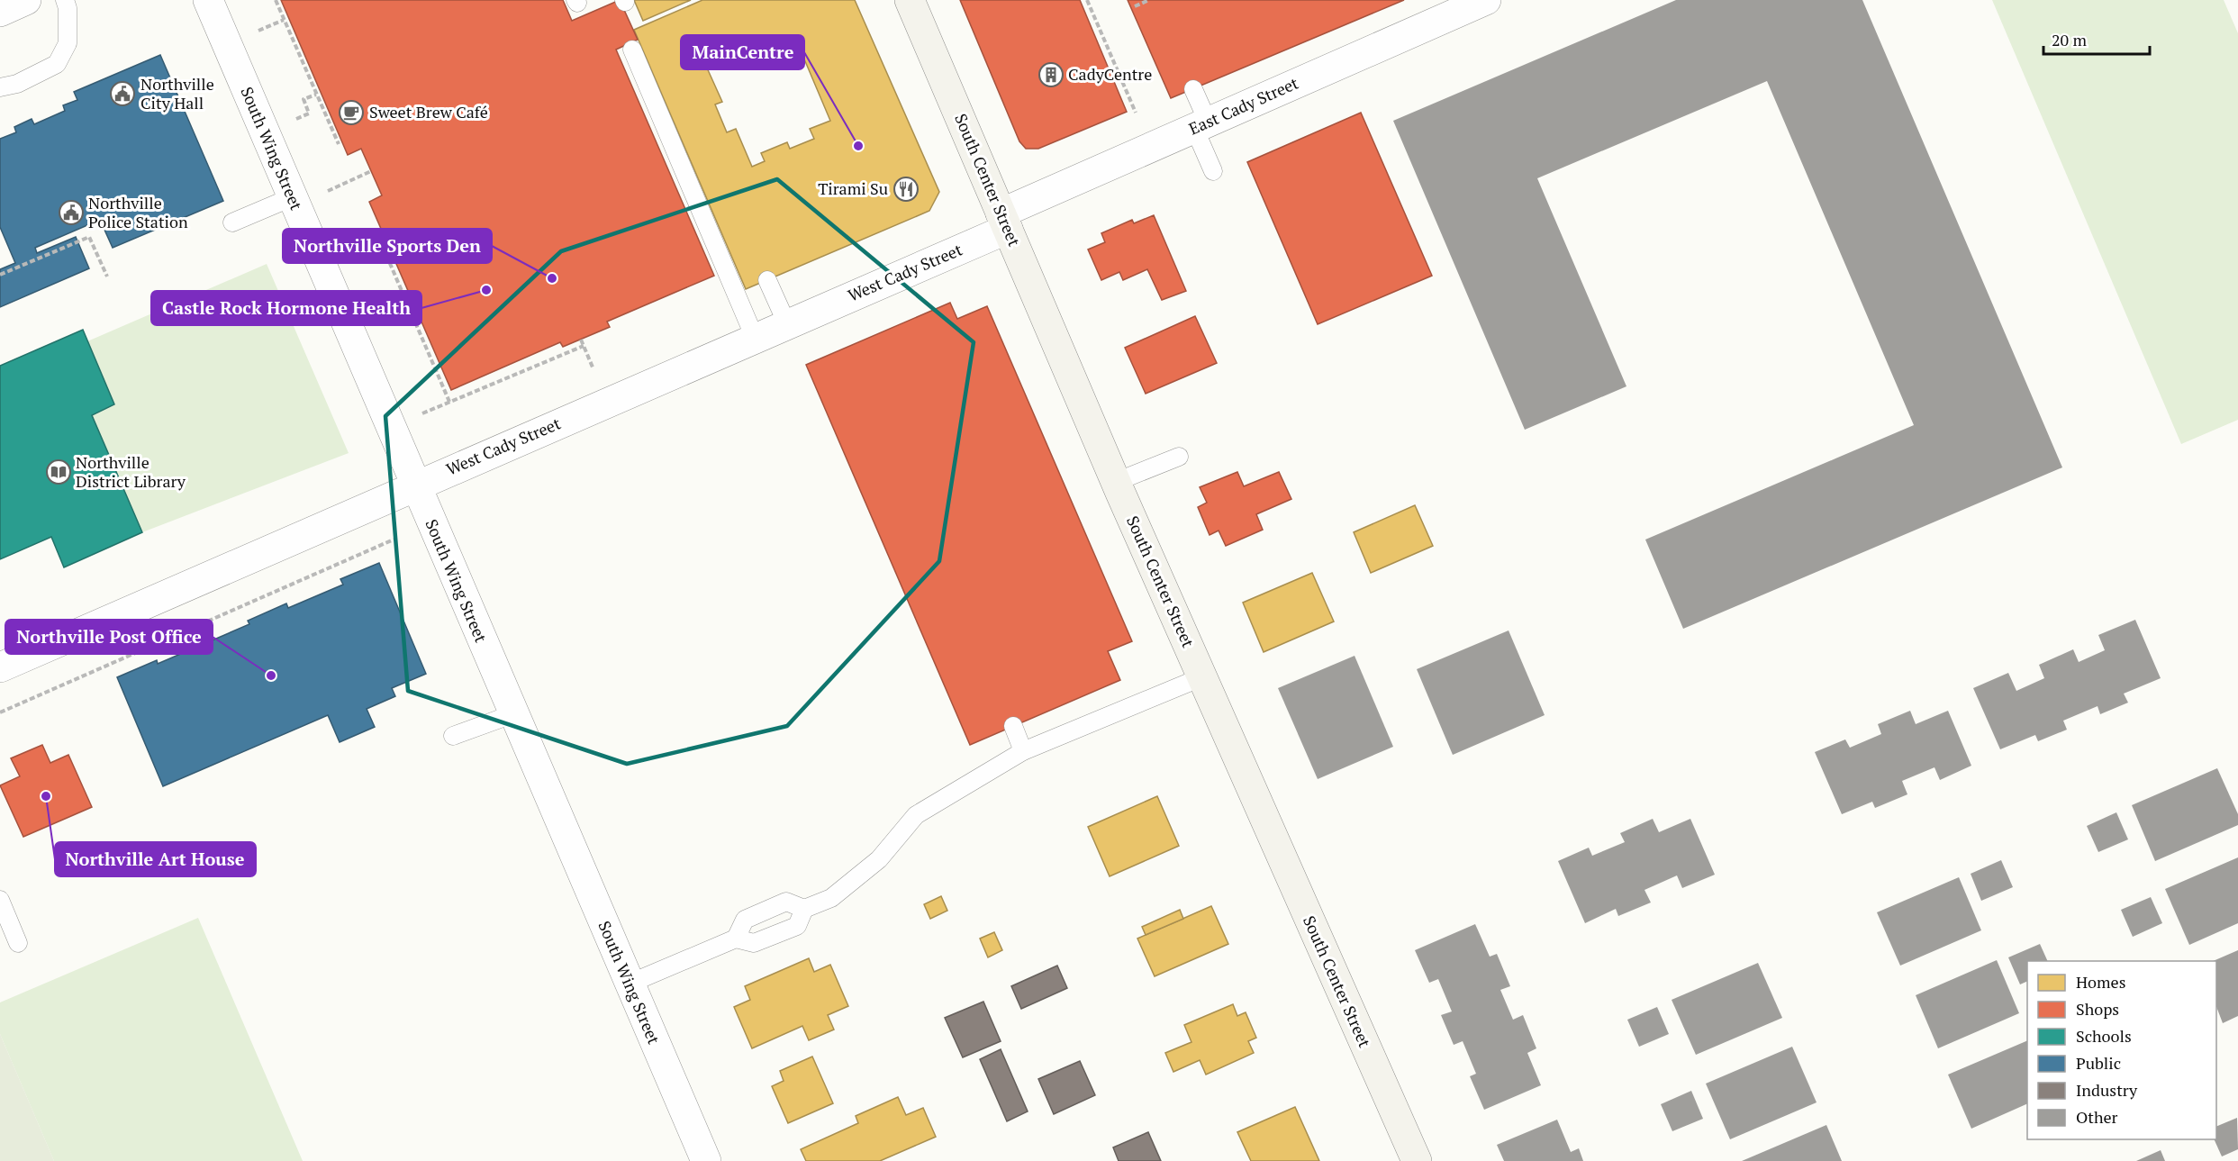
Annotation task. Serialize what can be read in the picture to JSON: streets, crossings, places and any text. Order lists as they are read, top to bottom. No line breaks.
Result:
{"streets":{"main road":["South Center Street"],"street":["East Cady Street","South Wing Street","West Cady Street"]},"crossings":[["East Cady Street","South Center Street"],["East Cady Street","West Cady Street"],["South Wing Street","West Cady Street"],["South Center Street","West Cady Street"]],"places":{"building":["CadyCentre"],"public building":["Northville City Hall","Northville Police Station"],"cafe":["Sweet Brew Café"],"other":["MainCentre","Northville Sports Den","Castle Rock Hormone Health","Northville Post Office","Northville Art House"],"restaurant":["Tirami Su"],"library":["Northville District Library"]},"legend":["Homes","Shops","Schools","Public","Industry","Other"],"scale_bar":"20 m"}
